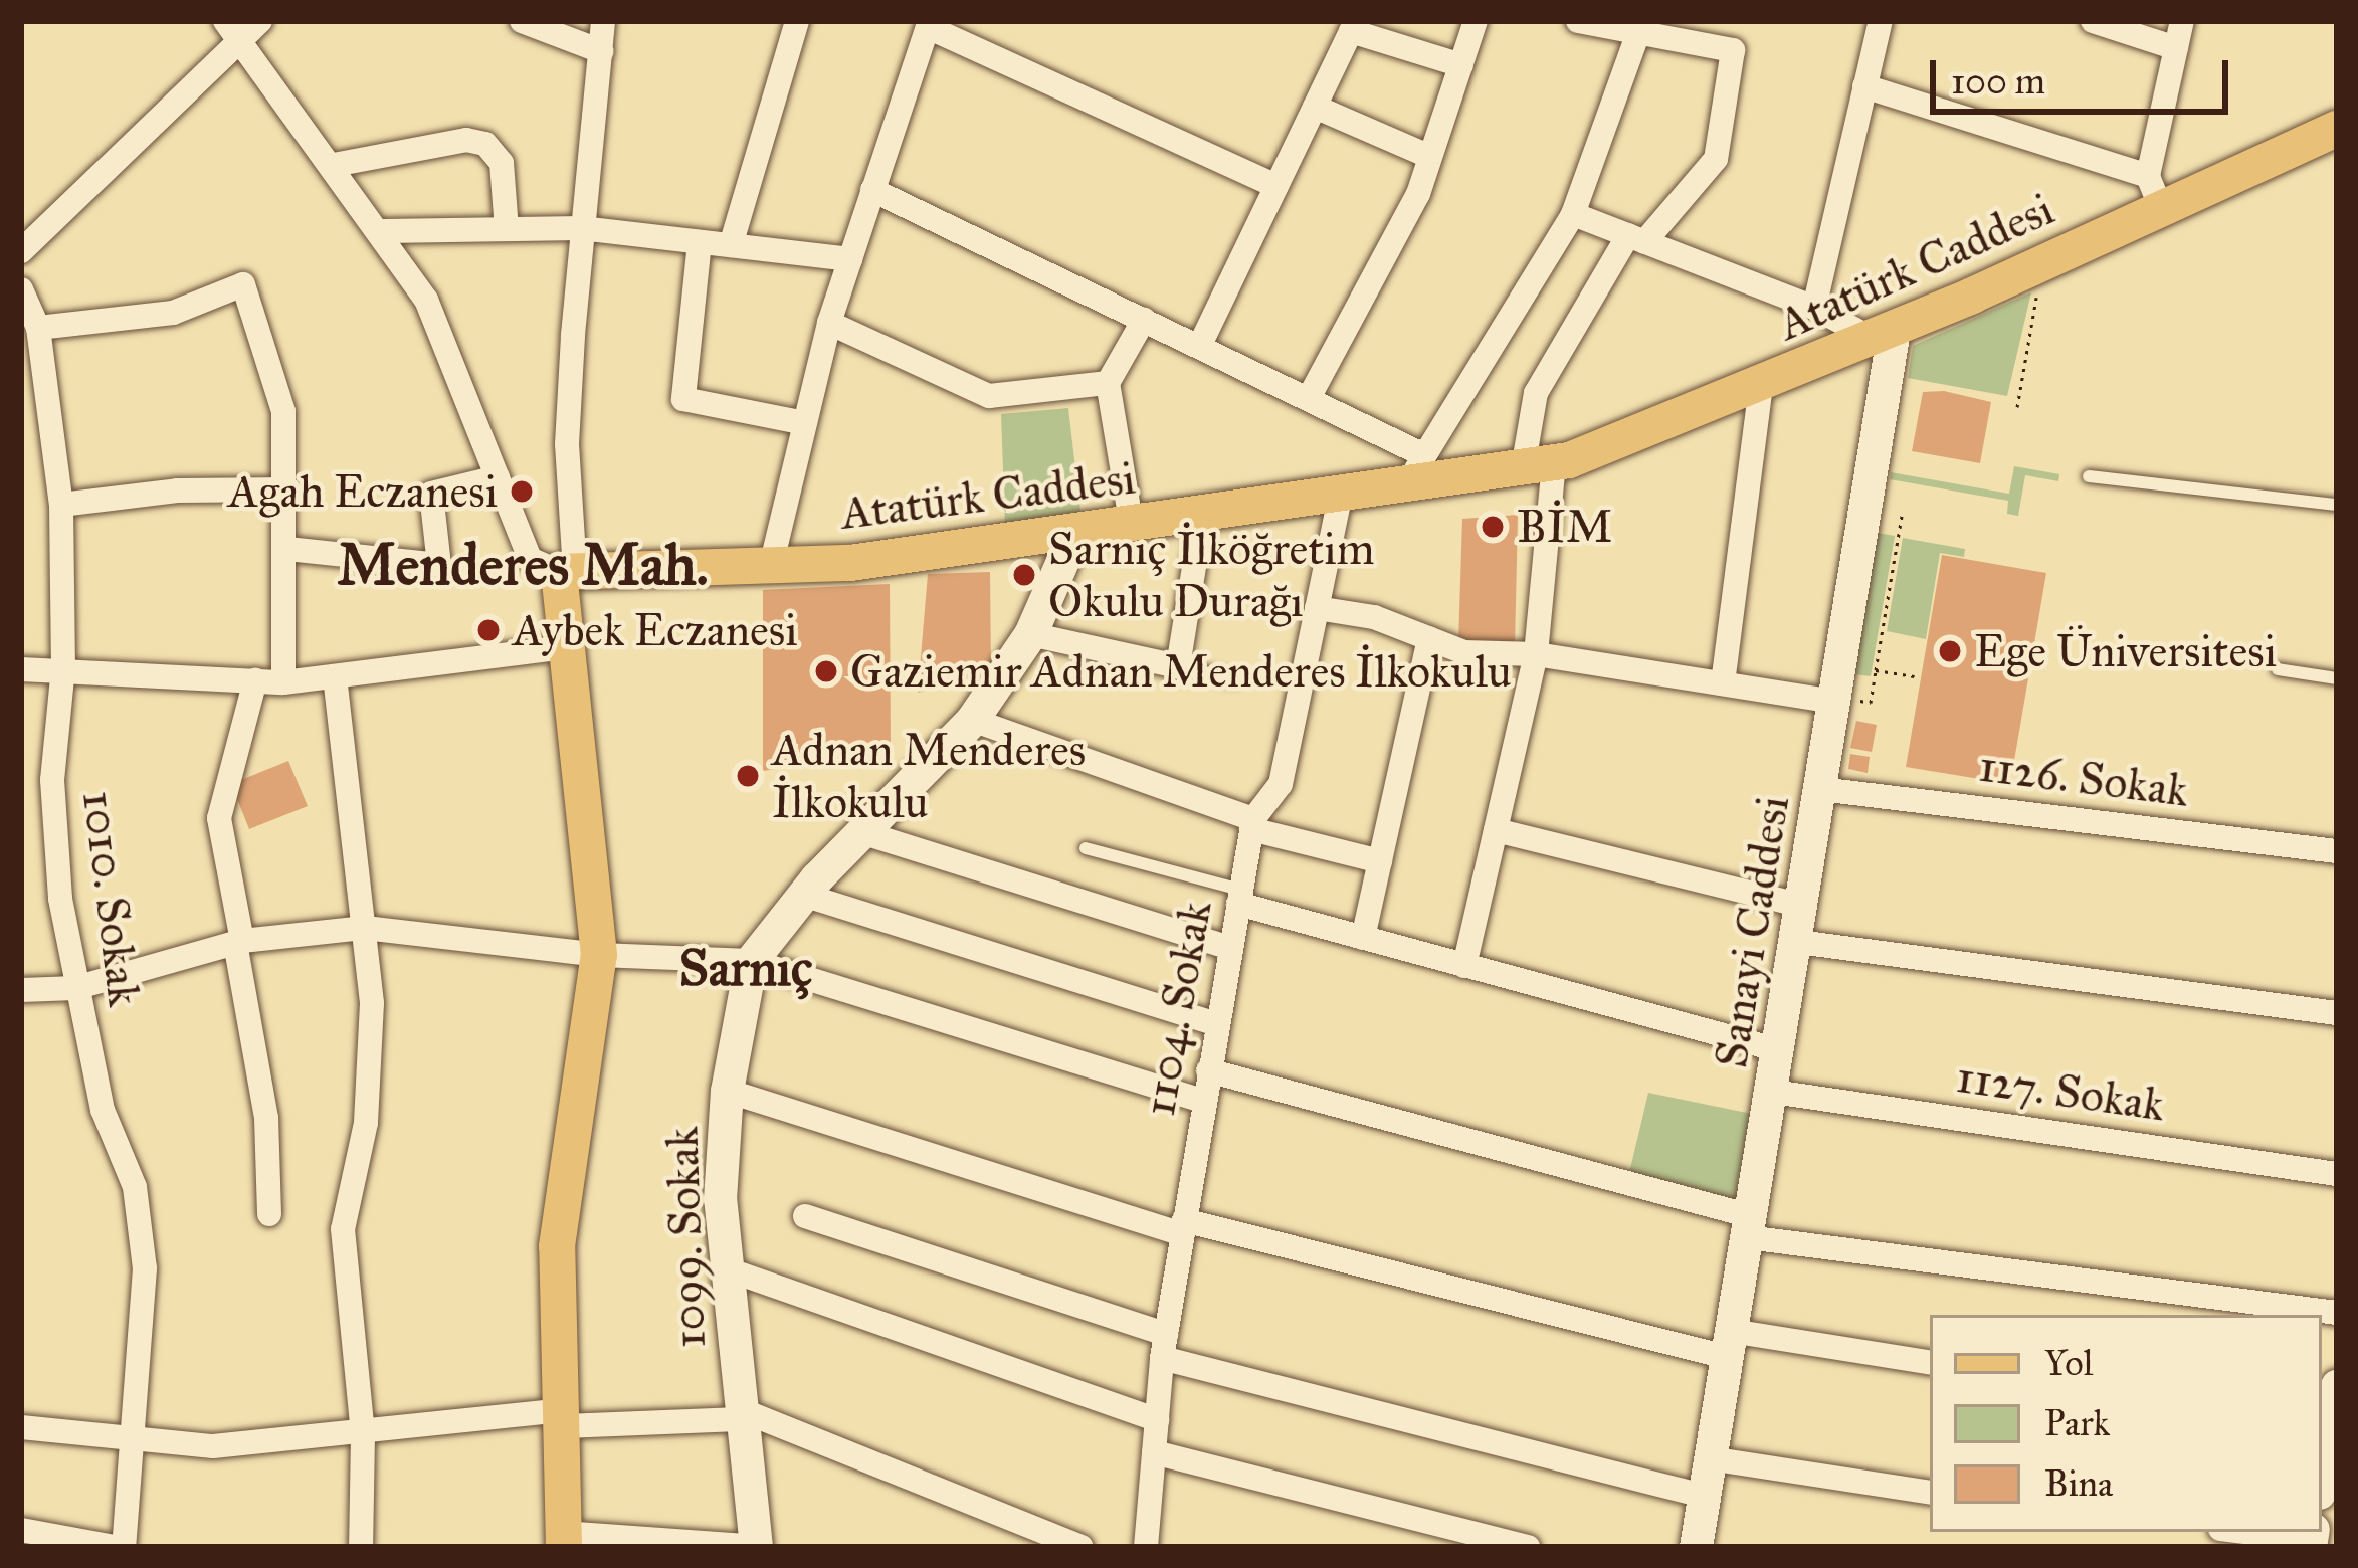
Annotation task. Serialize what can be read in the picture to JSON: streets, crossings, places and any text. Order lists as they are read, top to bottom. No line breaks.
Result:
{"streets":{"main road":["Atatürk Caddesi"],"street":["1126. Sokak","1010. Sokak","Sanayi Caddesi","1104. Sokak","1127. Sokak","1099. Sokak"]},"crossings":[["Atatürk Caddesi","Sanayi Caddesi"],["Atatürk Caddesi","1104. Sokak"],["Atatürk Caddesi","1099. Sokak"],["1126. Sokak","Sanayi Caddesi"],["Sanayi Caddesi","1127. Sokak"]],"districts":["Menderes Mah.","Sarnıç"],"places":["Agah Eczanesi","BİM","Sarnıç İlköğretim Okulu Durağı","Aybek Eczanesi","Ege Üniversitesi","Gaziemir Adnan Menderes İlkokulu","Adnan Menderes İlkokulu"],"legend":["Yol","Park","Bina"],"scale_bar":"100 m"}
